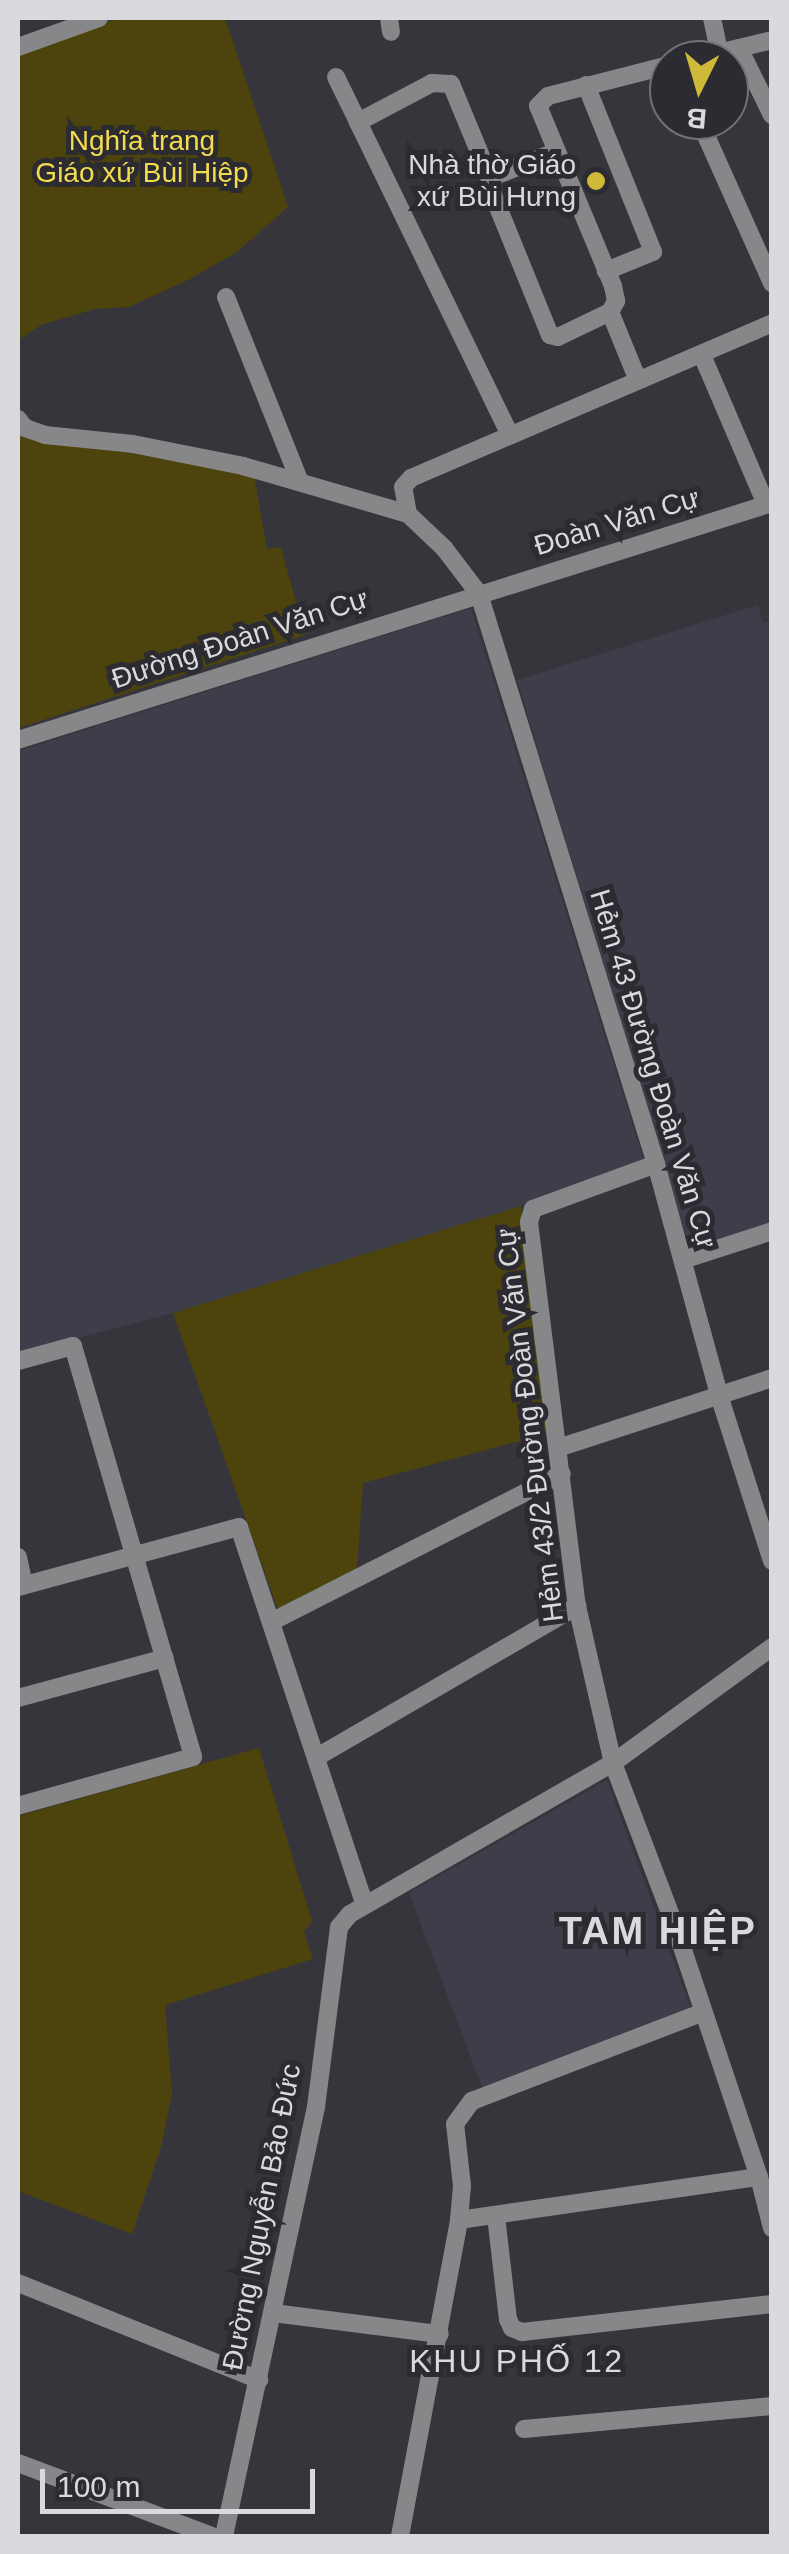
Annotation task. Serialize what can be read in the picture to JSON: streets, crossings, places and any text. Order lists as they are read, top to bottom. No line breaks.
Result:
{"streets":{"street":["Đoàn Văn Cự","Đường Đoàn Văn Cự","Hẻm 43 Đường Đoàn Văn Cự","Hẻm 43/2 Đường Đoàn Văn Cự","Đường Nguyễn Bảo Đức"]},"crossings":[["Đoàn Văn Cự","Đường Đoàn Văn Cự"],["Đoàn Văn Cự","Hẻm 43 Đường Đoàn Văn Cự"],["Đường Đoàn Văn Cự","Hẻm 43 Đường Đoàn Văn Cự"],["Hẻm 43 Đường Đoàn Văn Cự","Hẻm 43/2 Đường Đoàn Văn Cự"],["Hẻm 43/2 Đường Đoàn Văn Cự","Đường Nguyễn Bảo Đức"]],"districts":["TAM HIỆP","KHU PHỐ 12"],"parks":["Nghĩa trang Giáo xứ Bùi Hiệp"],"places":["Nhà thờ Giáo xứ Bùi Hưng"],"scale_bar":"100 m","north":"bottom"}
